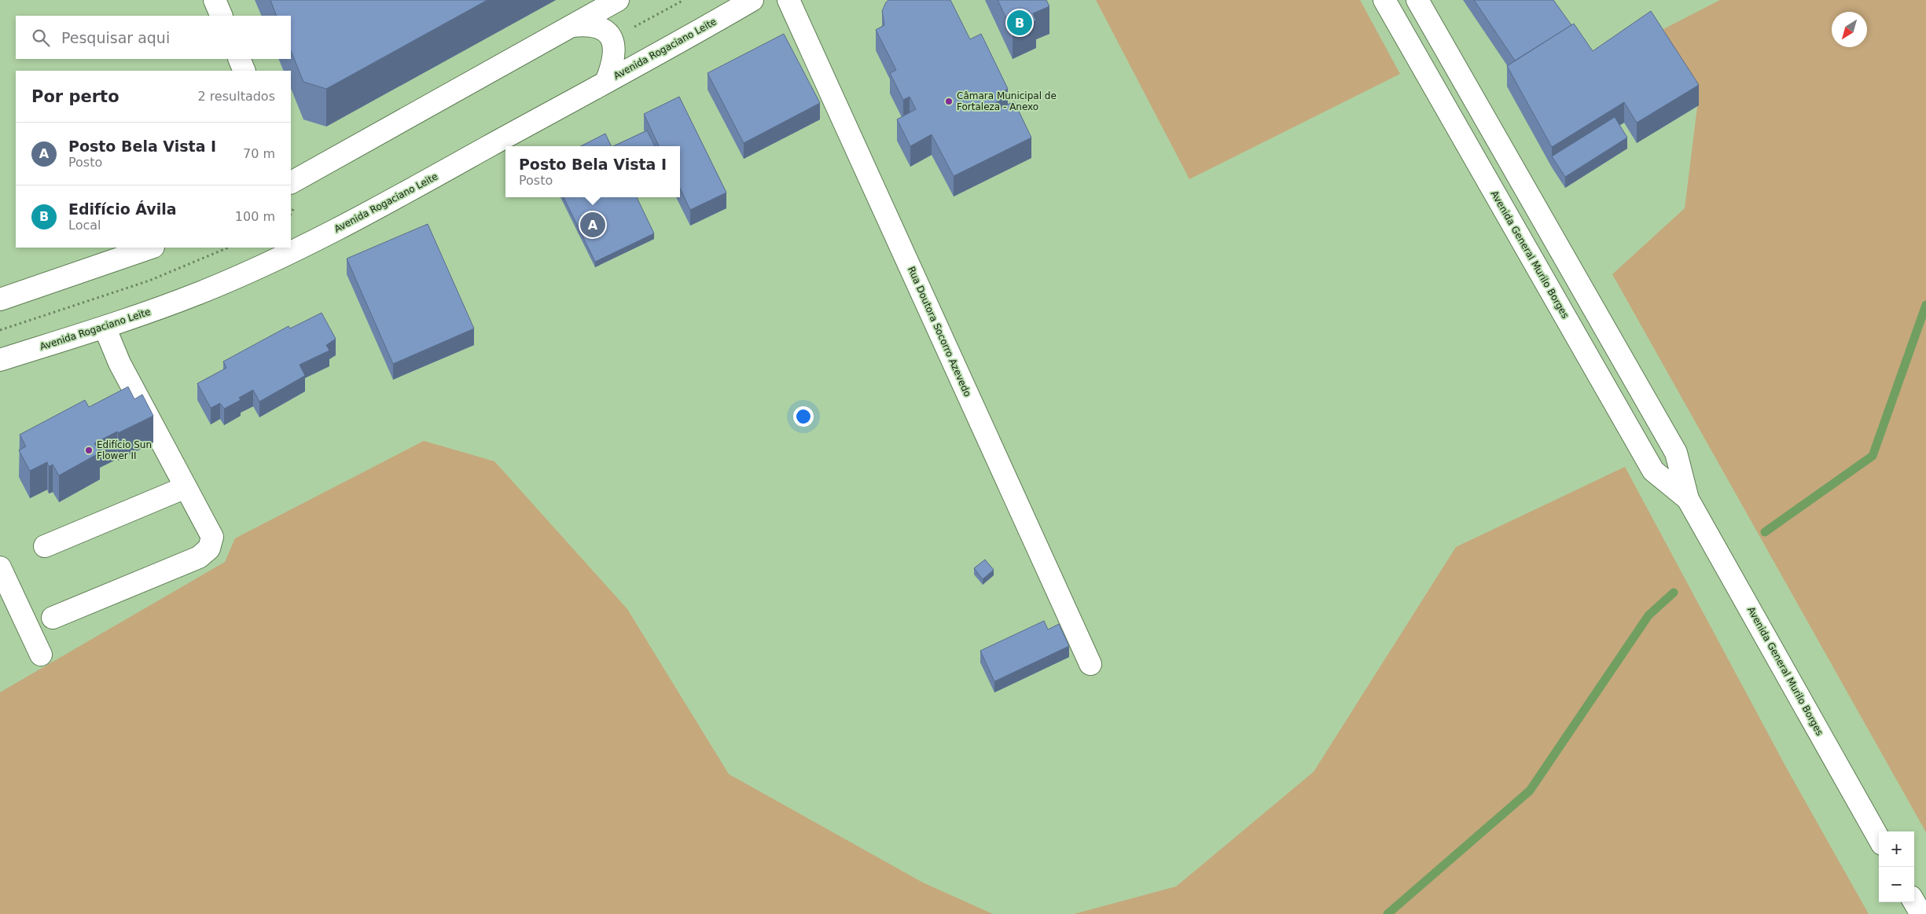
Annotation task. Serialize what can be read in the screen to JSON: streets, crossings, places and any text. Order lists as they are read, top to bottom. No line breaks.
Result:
{"streets":{"main road":["Avenida Rogaciano Leite","Avenida General Murilo Borges","Rua Doutora Socorro Azevedo"]},"places":["Câmara Municipal de Fortaleza - Anexo","Edifício Sun Flower II"],"north":"bottom left","page":{"pins":["B","A"],"search":"Pesquisar aqui","heading":["Por perto","2 resultados"],"list":[{"mark":"A","name":"Posto Bela Vista I","note":"Posto","value":"70 m"},{"mark":"B","name":"Edifício Ávila","note":"Local","value":"100 m"}],"popup":["Posto Bela Vista I","Posto"],"map_buttons":["+","−"]}}
